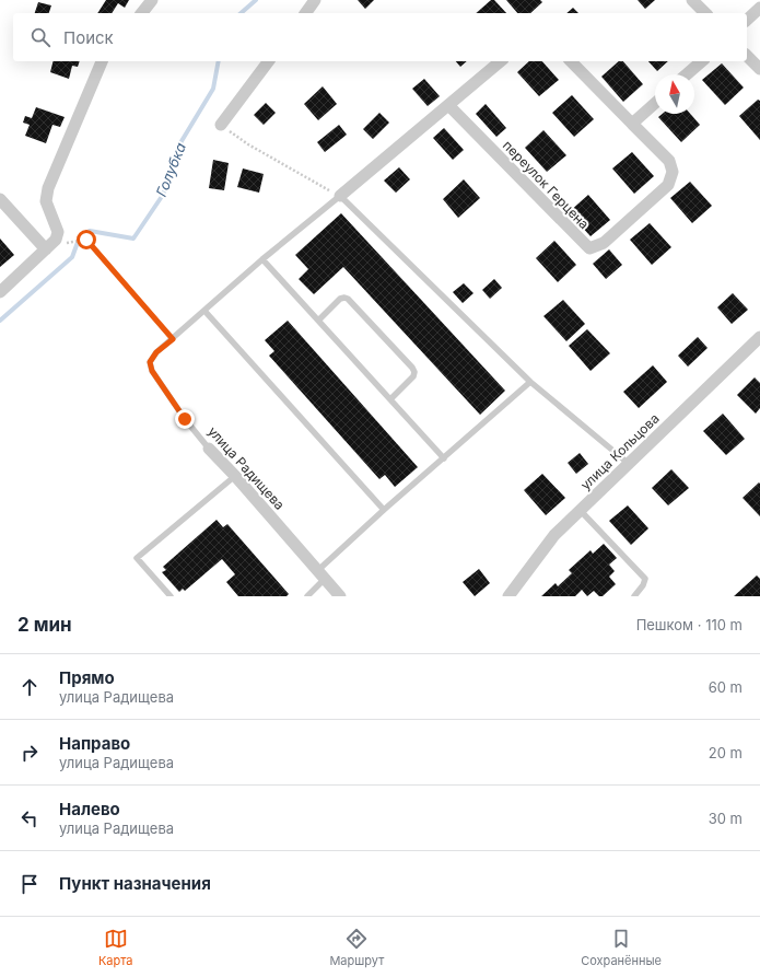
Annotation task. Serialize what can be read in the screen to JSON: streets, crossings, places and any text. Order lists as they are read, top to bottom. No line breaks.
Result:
{"streets":{"street":["переулок Герцена","улица Кольцова","улица Радищева"]},"water":["Голубка"],"north":"top","page":{"search":"Поиск","heading":["2 мин","Пешком · 110 m"],"list":[["Прямо","улица Радищева","60 m"],["Направо","улица Радищева","20 m"],["Налево","улица Радищева","30 m"],"Пункт назначения"],"nav":["Карта","Маршрут","Сохранённые"]}}
